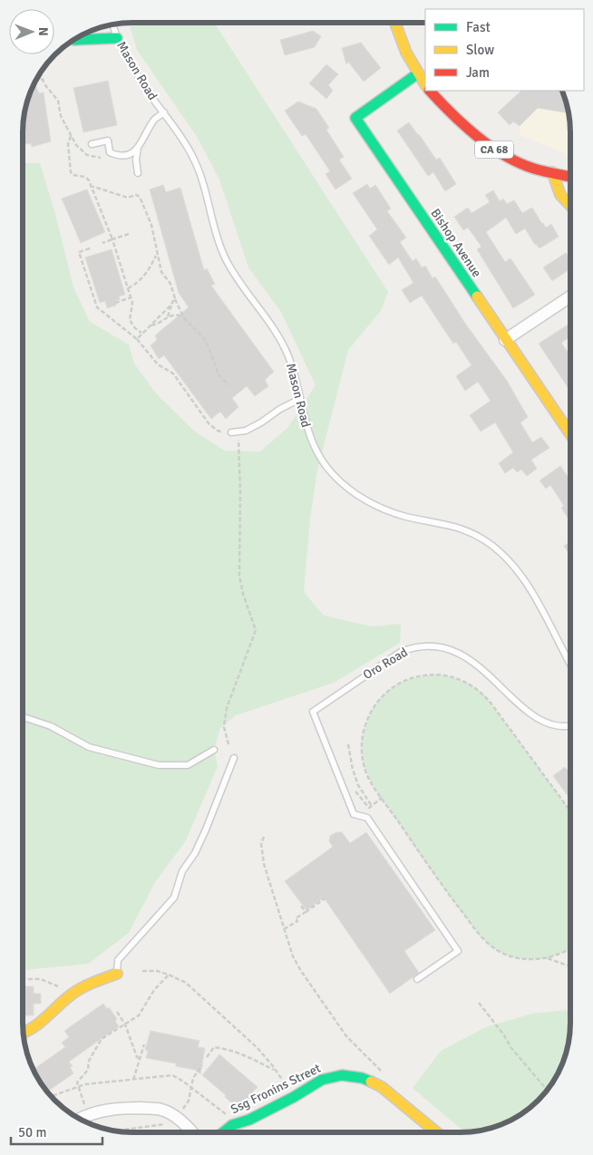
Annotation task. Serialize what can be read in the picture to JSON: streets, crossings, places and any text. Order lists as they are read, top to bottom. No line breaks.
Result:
{"streets":{"street":["CA 68","Bishop Avenue","Ssg Fronins Street"],"lane":["Mason Road","Oro Road"]},"legend":["Fast","Slow","Jam"],"scale_bar":"50 m","north":"right"}
